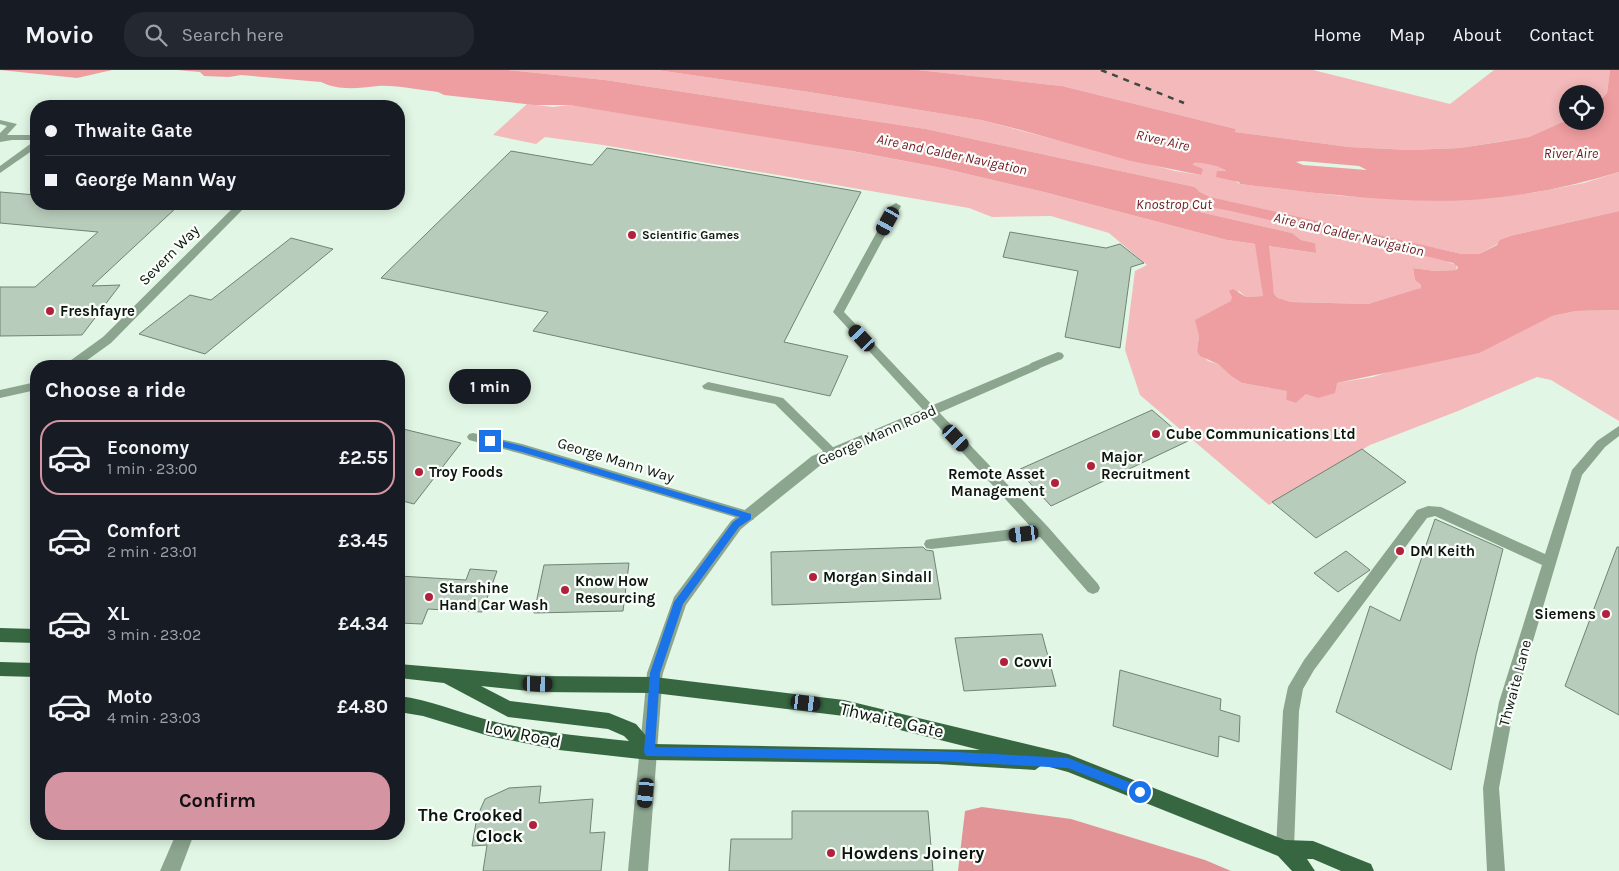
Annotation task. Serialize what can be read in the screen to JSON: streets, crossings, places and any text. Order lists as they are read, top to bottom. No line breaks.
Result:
{"streets":{"main road":["Thwaite Gate","Low Road"],"street":["Severn Way","George Mann Road"],"lane":["George Mann Way","Thwaite Lane"]},"crossings":[["George Mann Road","George Mann Way"],["George Mann Road","Thwaite Gate"],["George Mann Road","Low Road"],["Thwaite Gate","Low Road"]],"water":["River Aire","Aire and Calder Navigation","Knostrop Cut"],"places":["Scientific Games","Freshfayre","Cube Communications Ltd","Major Recruitment","Troy Foods","Remote Asset Management","DM Keith","Morgan Sindall","Know How Resourcing","Starshine Hand Car Wash","Siemens","Covvi","The Crooked Clock","Howdens Joinery"],"page":{"header":"Movio","search":"Search here","nav":["Home","Map","About","Contact"],"banner":["Thwaite Gate","George Mann Way"],"heading":"Choose a ride","bubble":"1 min","list":[{"name":"Economy","note":"1 min · 23:00","value":"£2.55"},{"name":"Comfort","note":"2 min · 23:01","value":"£3.45"},{"name":"XL","note":"3 min · 23:02","value":"£4.34"},{"name":"Moto","note":"4 min · 23:03","value":"£4.80"}],"buttons":"Confirm"}}
